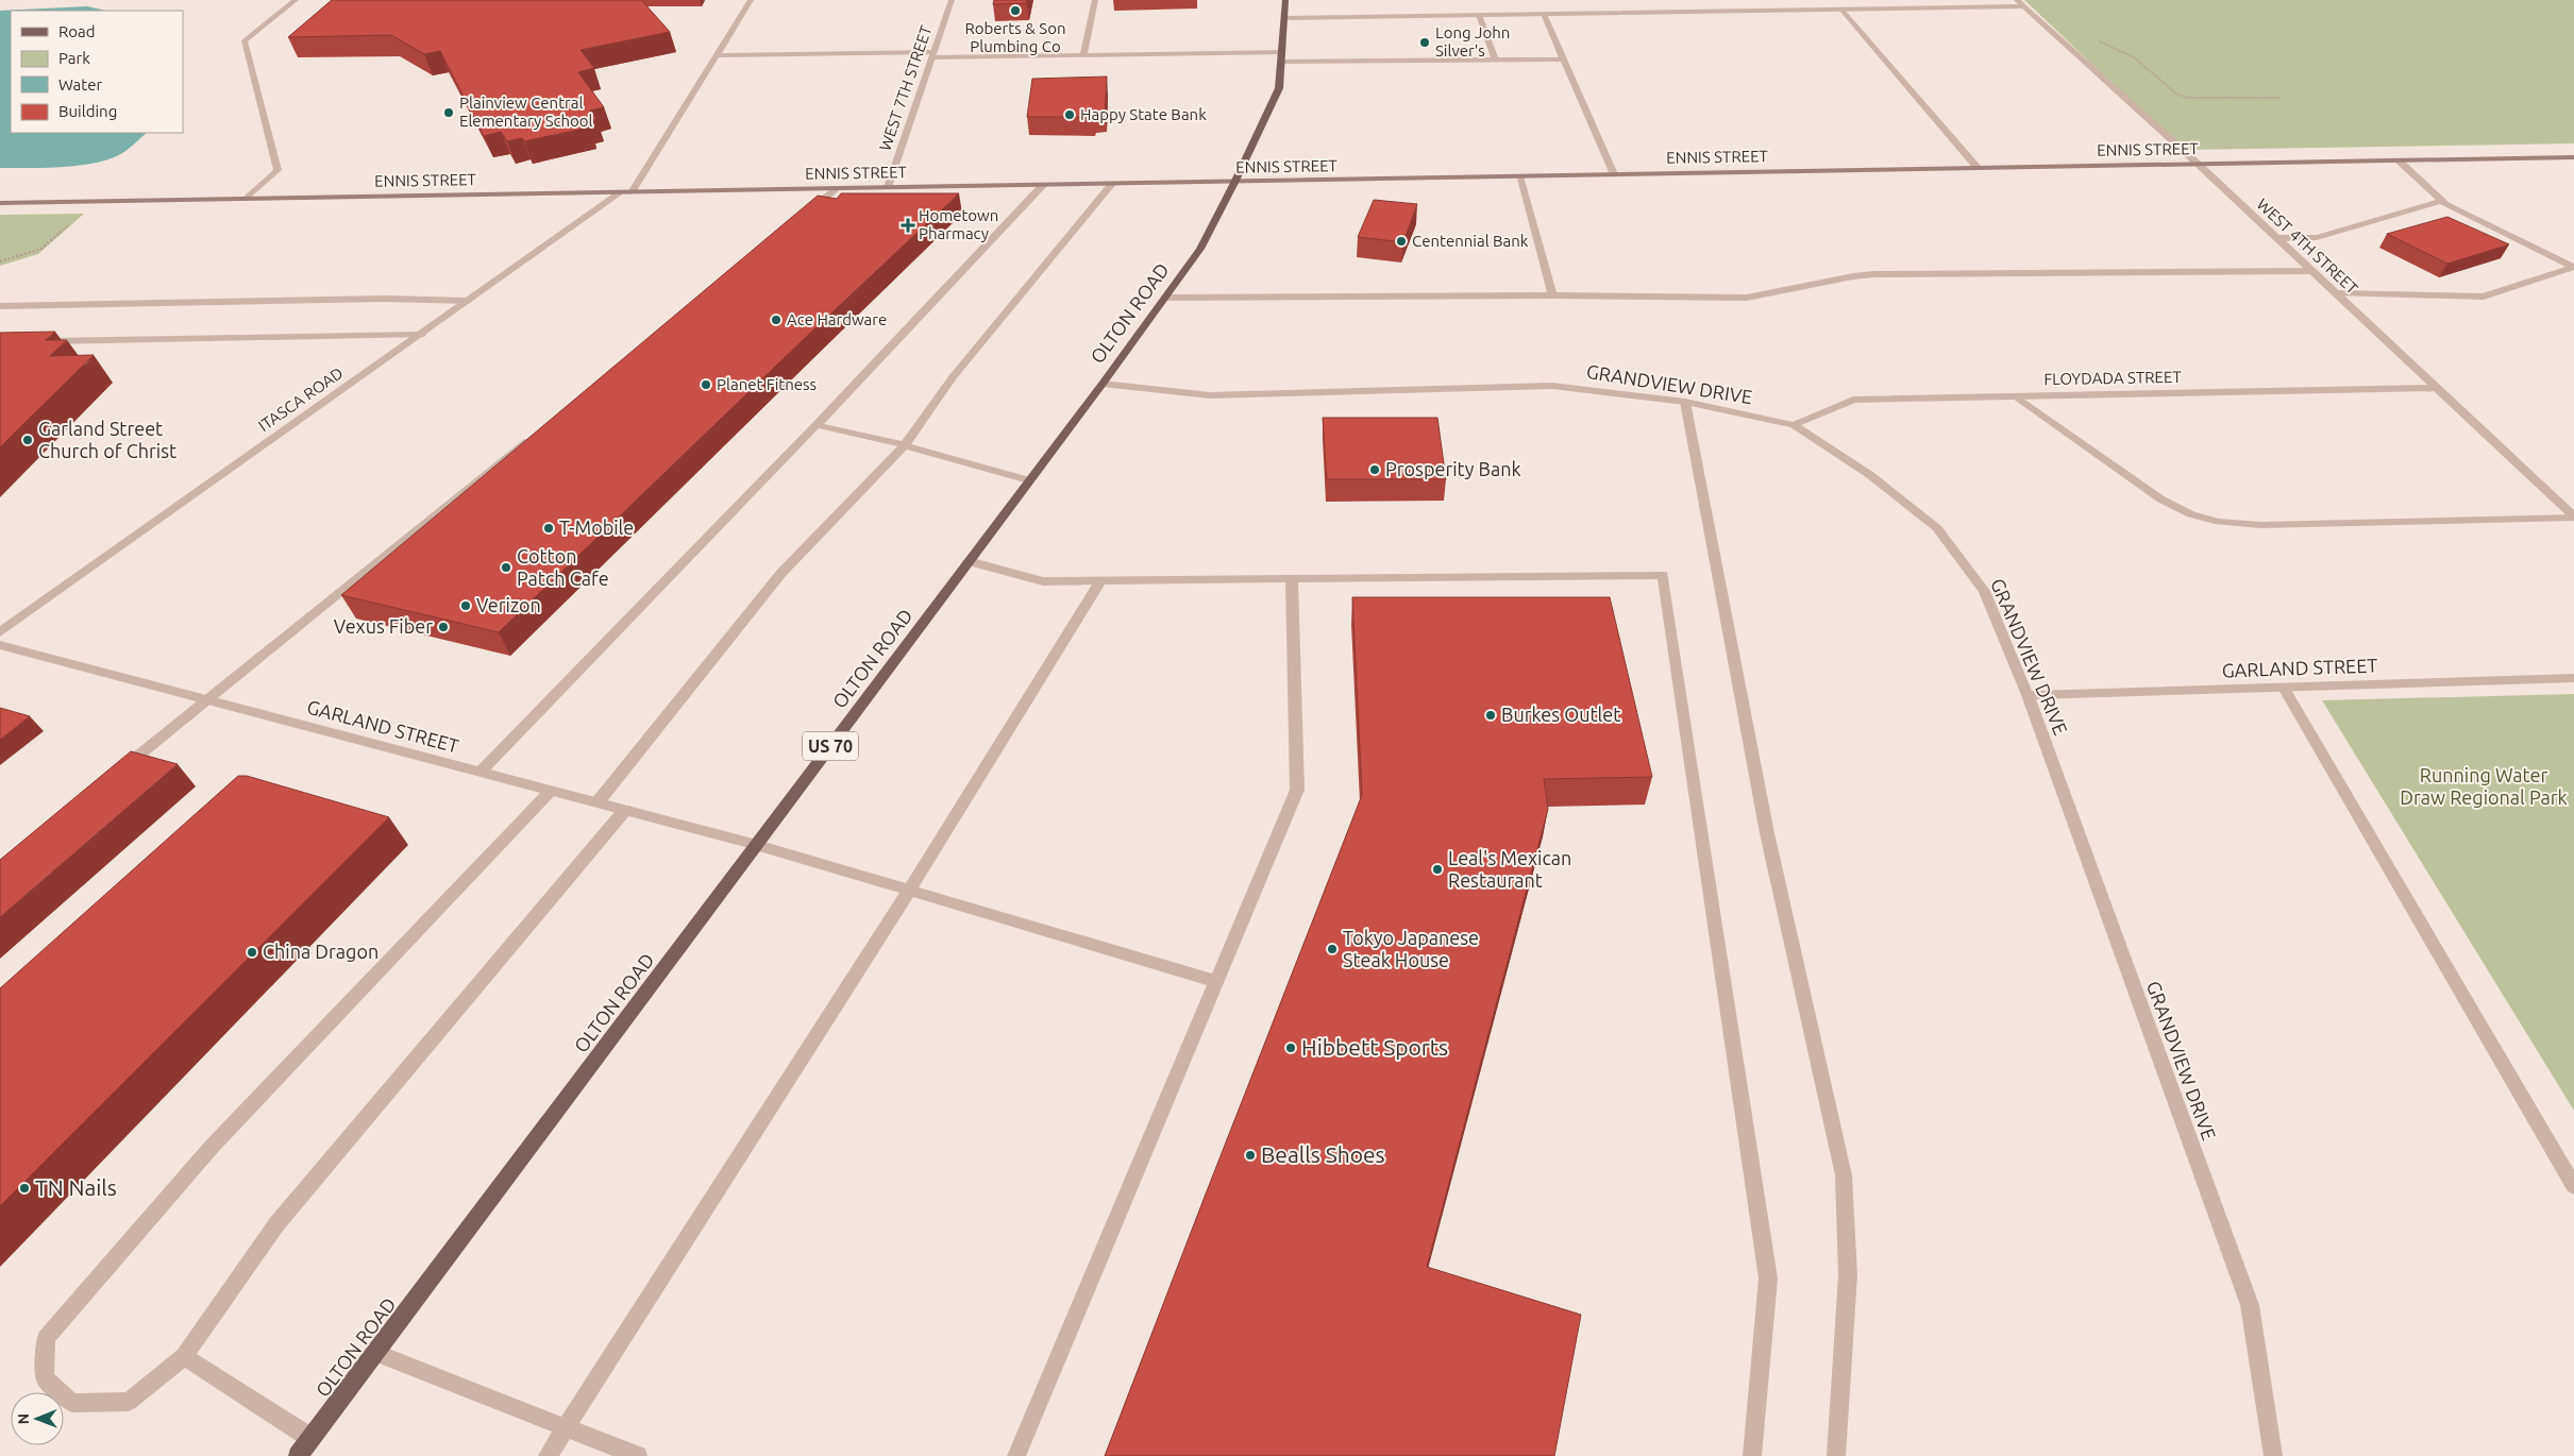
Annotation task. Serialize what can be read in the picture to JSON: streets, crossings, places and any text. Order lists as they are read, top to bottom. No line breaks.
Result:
{"streets":{"main road":["ENNIS STREET","OLTON ROAD","US 70"],"street":["WEST 7TH STREET","WEST 4TH STREET","FLOYDADA STREET","GRANDVIEW DRIVE","ITASCA ROAD","GARLAND STREET"]},"crossings":[["WEST 7TH STREET","ENNIS STREET"],["ENNIS STREET","WEST 4TH STREET"],["ENNIS STREET","OLTON ROAD"],["ENNIS STREET","ITASCA ROAD"],["WEST 4TH STREET","FLOYDADA STREET"],["OLTON ROAD","GRANDVIEW DRIVE"],["OLTON ROAD","GARLAND STREET"],["FLOYDADA STREET","GRANDVIEW DRIVE"],["GRANDVIEW DRIVE","GARLAND STREET"]],"parks":["Running Water Draw Regional Park"],"places":{"other":["Roberts & Son Plumbing Co","Long John Silver's","Plainview Central Elementary School","Happy State Bank","Centennial Bank","Ace Hardware","Planet Fitness","Garland Street Church of Christ","Prosperity Bank","T-Mobile","Cotton Patch Cafe","Verizon","Vexus Fiber","Burkes Outlet","Leal's Mexican Restaurant","Tokyo Japanese Steak House","China Dragon","Hibbett Sports","Bealls Shoes","TN Nails"],"health":["Hometown Pharmacy"]},"legend":["Road","Park","Water","Building"],"north":"left"}
